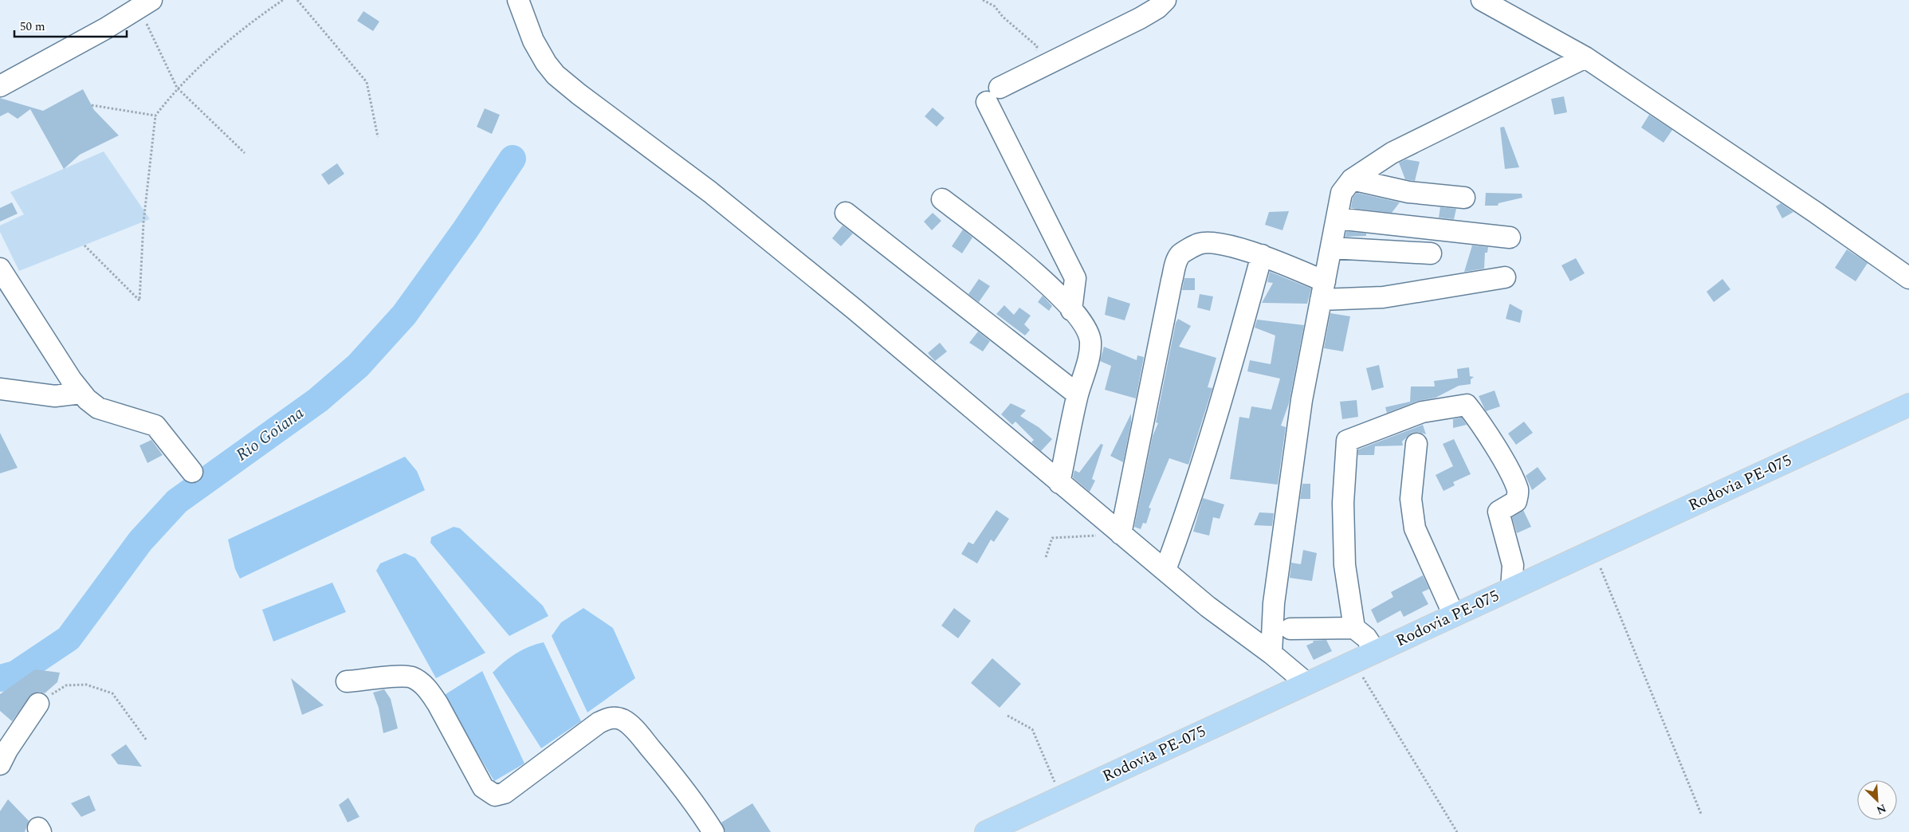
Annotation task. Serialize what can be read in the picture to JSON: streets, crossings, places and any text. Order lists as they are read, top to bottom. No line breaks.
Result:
{"streets":{"main road":["Rodovia PE-075"]},"water":["Rio Goiana"],"scale_bar":"50 m","north":"bottom right"}
